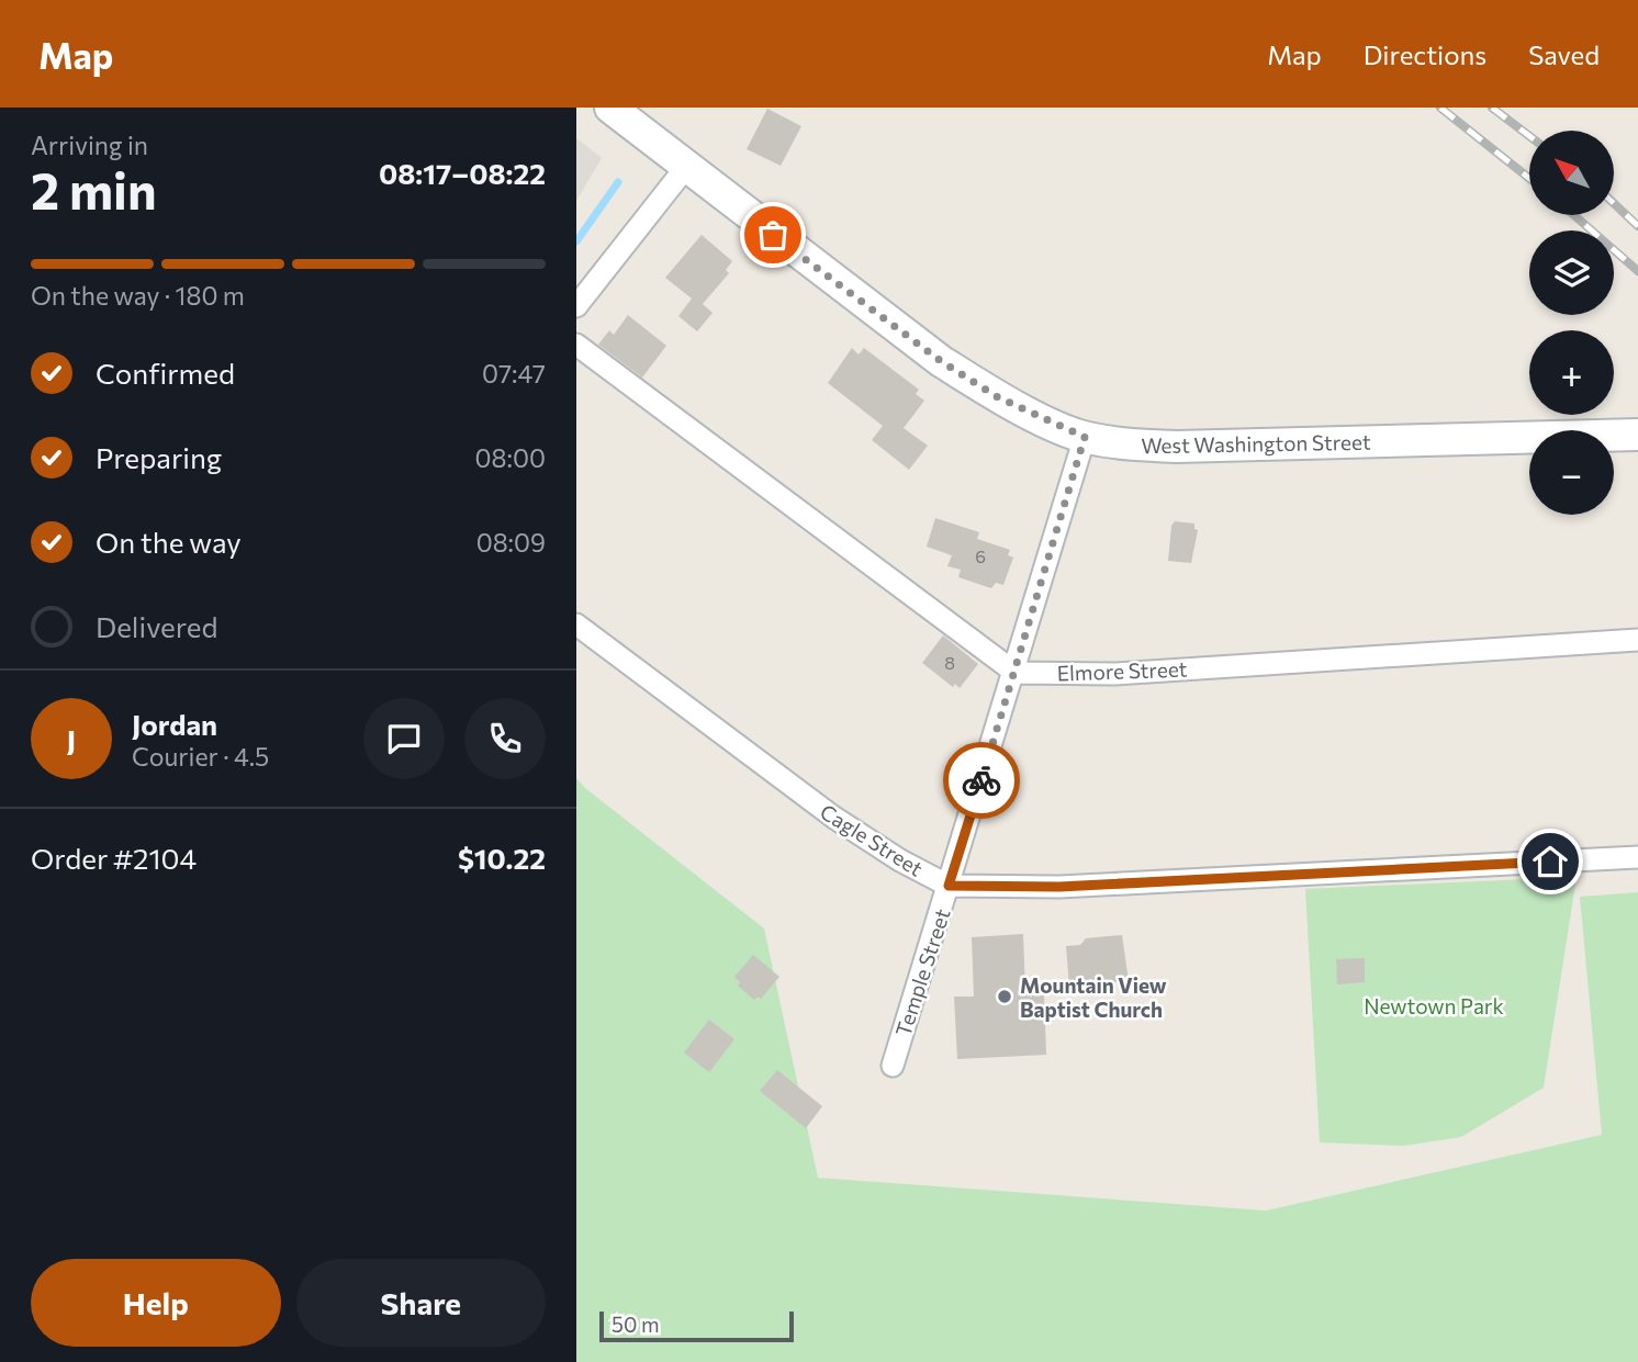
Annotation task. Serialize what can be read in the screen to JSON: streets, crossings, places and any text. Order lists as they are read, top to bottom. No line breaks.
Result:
{"streets":{"street":["West Washington Street","Elmore Street","Cagle Street","Temple Street"]},"crossings":[["West Washington Street","Temple Street"],["Elmore Street","Temple Street"],["Cagle Street","Temple Street"]],"parks":["Newtown Park"],"places":["Mountain View Baptist Church"],"house_numbers":["6","8"],"scale_bar":"50 m","north":"top left","page":{"header":"Map","nav":["Map","Directions","Saved"],"heading":["2 min","Arriving in","08:17–08:22"],"panel":["Jordan","Courier · 4.5","Order #2104","$10.22"],"map_buttons":["+","−"],"bar":"On the way · 180 m","list":[["Confirmed","07:47"],["Preparing","08:00"],["On the way","08:09"],"Delivered"],"round":"J","buttons":["Help","Share"],"scale":"50 m"}}
